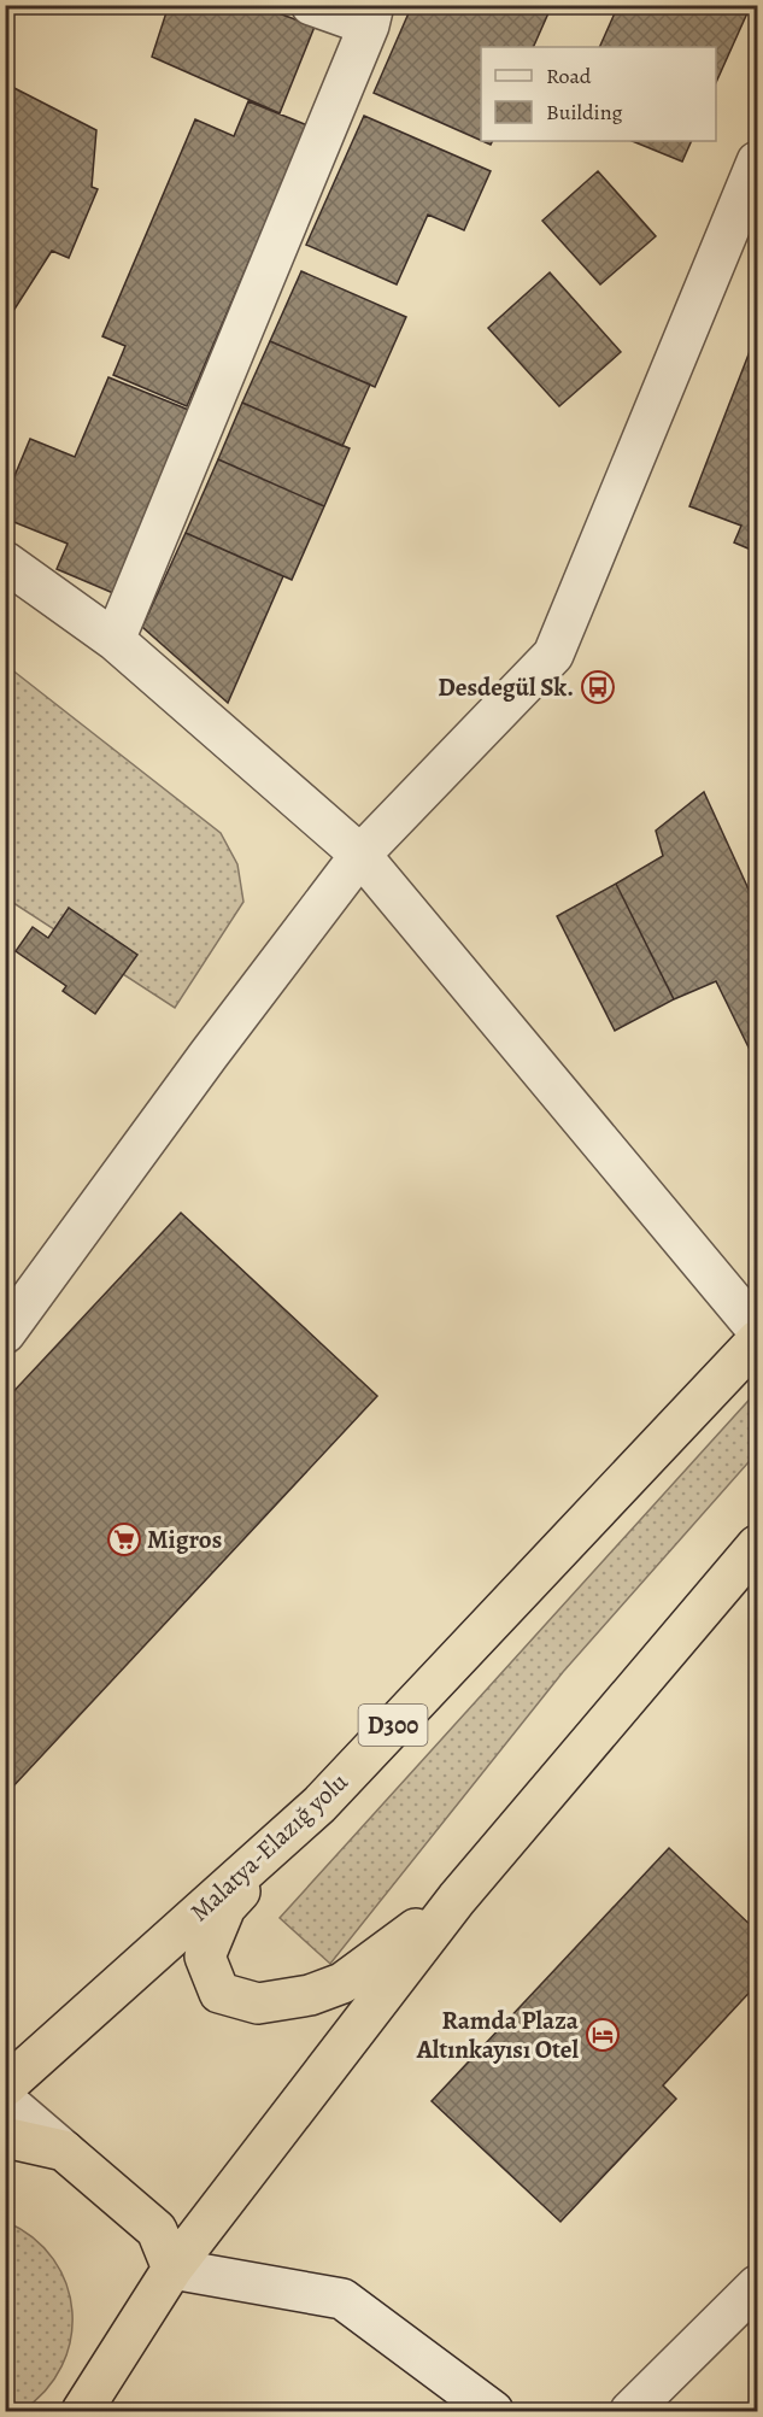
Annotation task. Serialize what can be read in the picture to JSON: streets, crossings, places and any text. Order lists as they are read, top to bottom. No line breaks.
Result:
{"streets":{"highway":["D300","Malatya-Elazığ yolu"]},"places":{"bus stop":["Desdegül Sk."],"supermarket":["Migros"],"hotel":["Ramda Plaza Altınkayısı Otel"]},"legend":["Road","Building"]}
